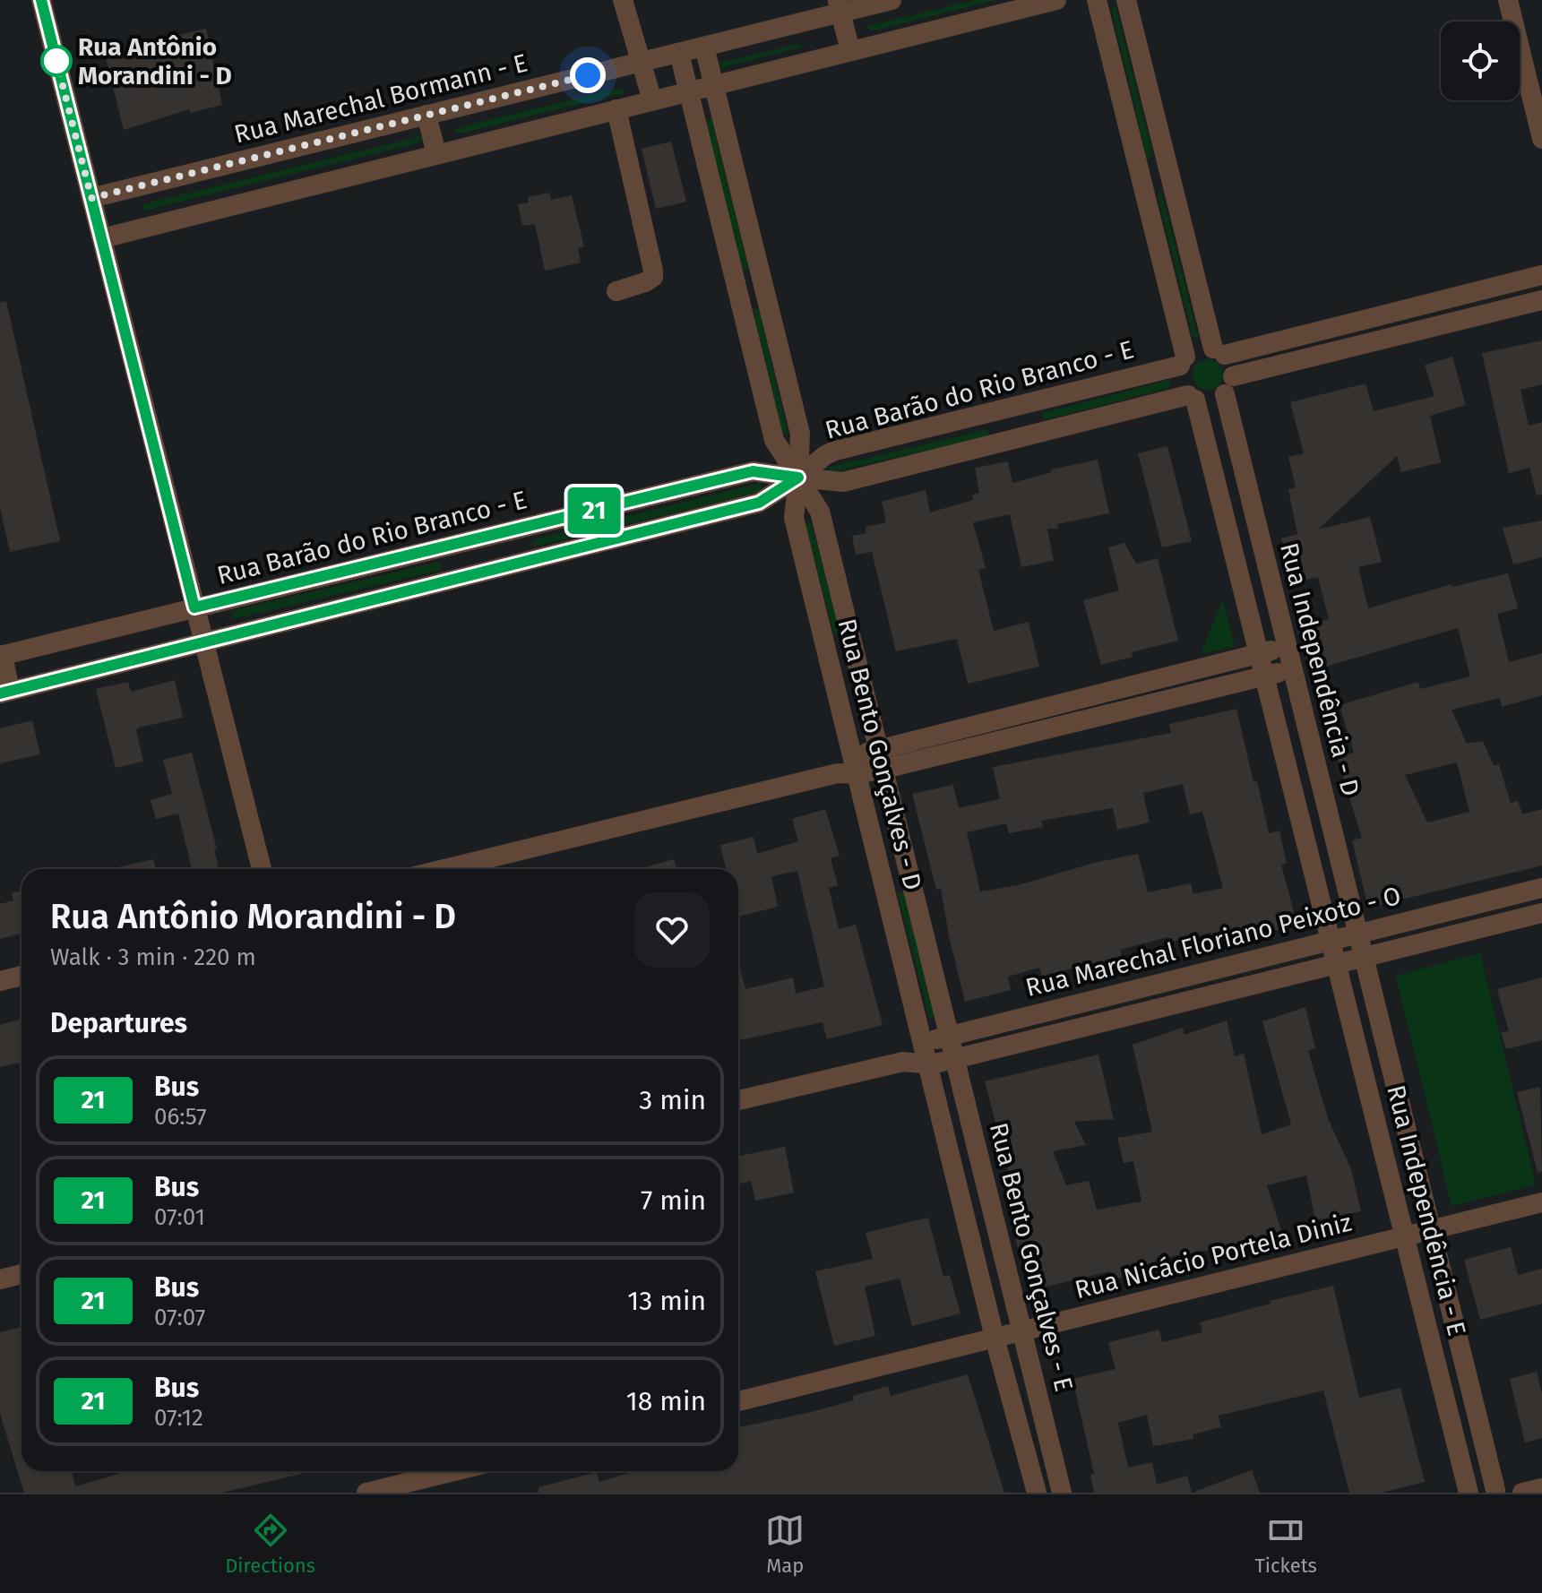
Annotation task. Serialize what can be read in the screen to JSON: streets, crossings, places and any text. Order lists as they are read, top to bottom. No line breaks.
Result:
{"streets":{"street":["Rua Marechal Bormann - E","Rua Barão do Rio Branco - E","Rua Independência - D","Rua Bento Gonçalves - D","Rua Marechal Floriano Peixoto - O","Rua Independência - E","Rua Nicácio Portela Diniz","Rua Bento Gonçalves - E"]},"crossings":[["Rua Marechal Bormann - E","Rua Bento Gonçalves - D"],["Rua Barão do Rio Branco - E","Rua Independência - D"],["Rua Barão do Rio Branco - E","Rua Bento Gonçalves - D"],["Rua Independência - D","Rua Marechal Floriano Peixoto - O"],["Rua Independência - D","Rua Independência - E"],["Rua Bento Gonçalves - D","Rua Marechal Floriano Peixoto - O"],["Rua Bento Gonçalves - D","Rua Bento Gonçalves - E"],["Rua Marechal Floriano Peixoto - O","Rua Independência - E"],["Rua Marechal Floriano Peixoto - O","Rua Bento Gonçalves - E"],["Rua Independência - E","Rua Nicácio Portela Diniz"],["Rua Nicácio Portela Diniz","Rua Bento Gonçalves - E"]],"places":["Rua Antônio Morandini - D"],"lines":["bus line 21"],"page":{"on_map":"21","heading":[["Rua Antônio Morandini - D","Walk · 3 min · 220 m"],"Departures"],"list":[{"mark":"21","name":"Bus","note":"06:57","value":"3 min"},{"mark":"21","name":"Bus","note":"07:01","value":"7 min"},{"mark":"21","name":"Bus","note":"07:07","value":"13 min"},{"mark":"21","name":"Bus","note":"07:12","value":"18 min"}],"tabs":["Directions","Map","Tickets"]}}
